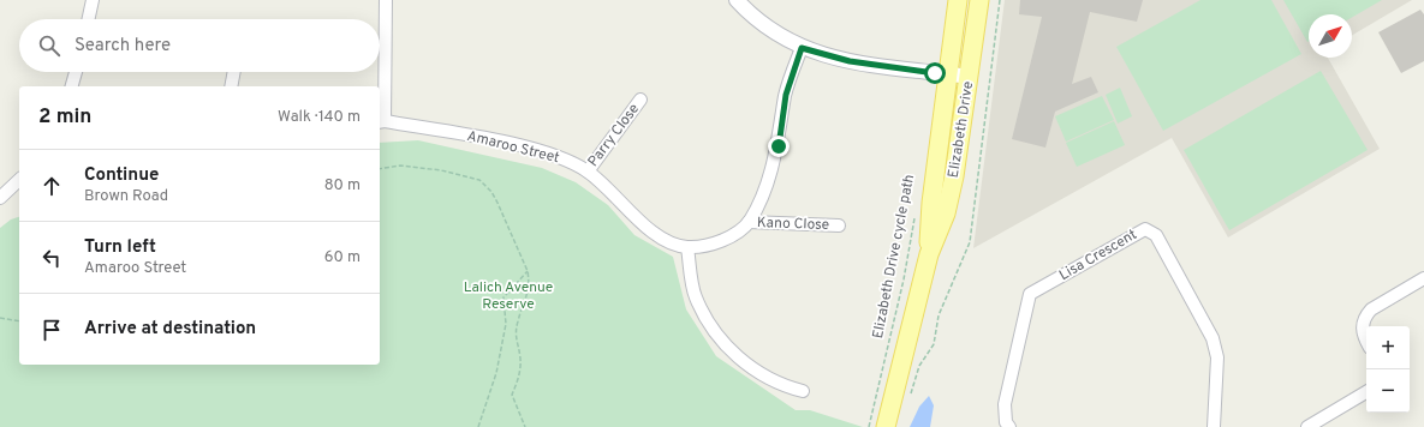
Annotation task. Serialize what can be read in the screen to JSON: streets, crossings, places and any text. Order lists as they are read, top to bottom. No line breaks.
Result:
{"streets":{"main road":["Elizabeth Drive"],"street":["Parry Close","Amaroo Street","Kano Close","Lisa Crescent"],"path":["Elizabeth Drive cycle path"]},"crossings":[["Parry Close","Amaroo Street"],["Amaroo Street","Kano Close"]],"parks":["Lalich Avenue Reserve"],"north":"top right","page":{"search":"Search here","heading":["2 min","Walk · 140 m"],"list":[["Continue","Brown Road","80 m"],["Turn left","Amaroo Street","60 m"],"Arrive at destination"],"map_buttons":["+","−"]}}
